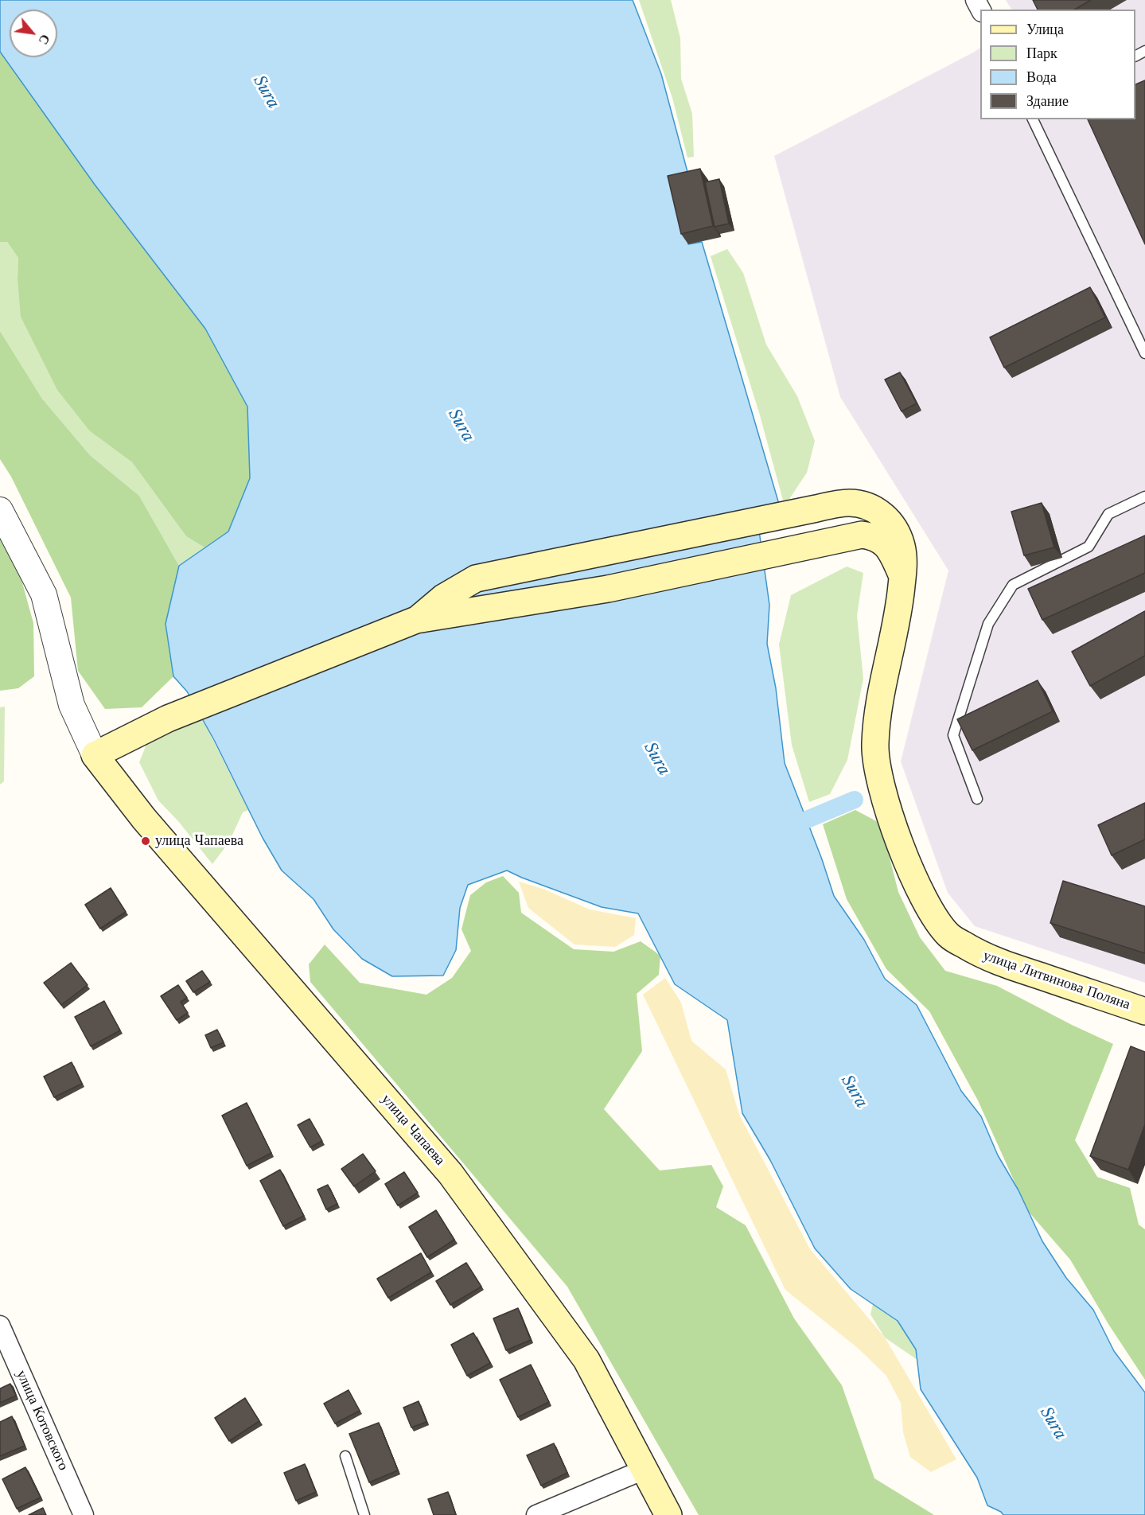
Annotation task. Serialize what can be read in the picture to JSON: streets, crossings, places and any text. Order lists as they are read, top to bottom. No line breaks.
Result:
{"streets":{"main road":["улица Литвинова Поляна","улица Чапаева"],"street":["улица Котовского"]},"water":["Sura"],"places":["улица Чапаева"],"legend":["Улица","Парк","Вода","Здание"],"north":"bottom right"}
